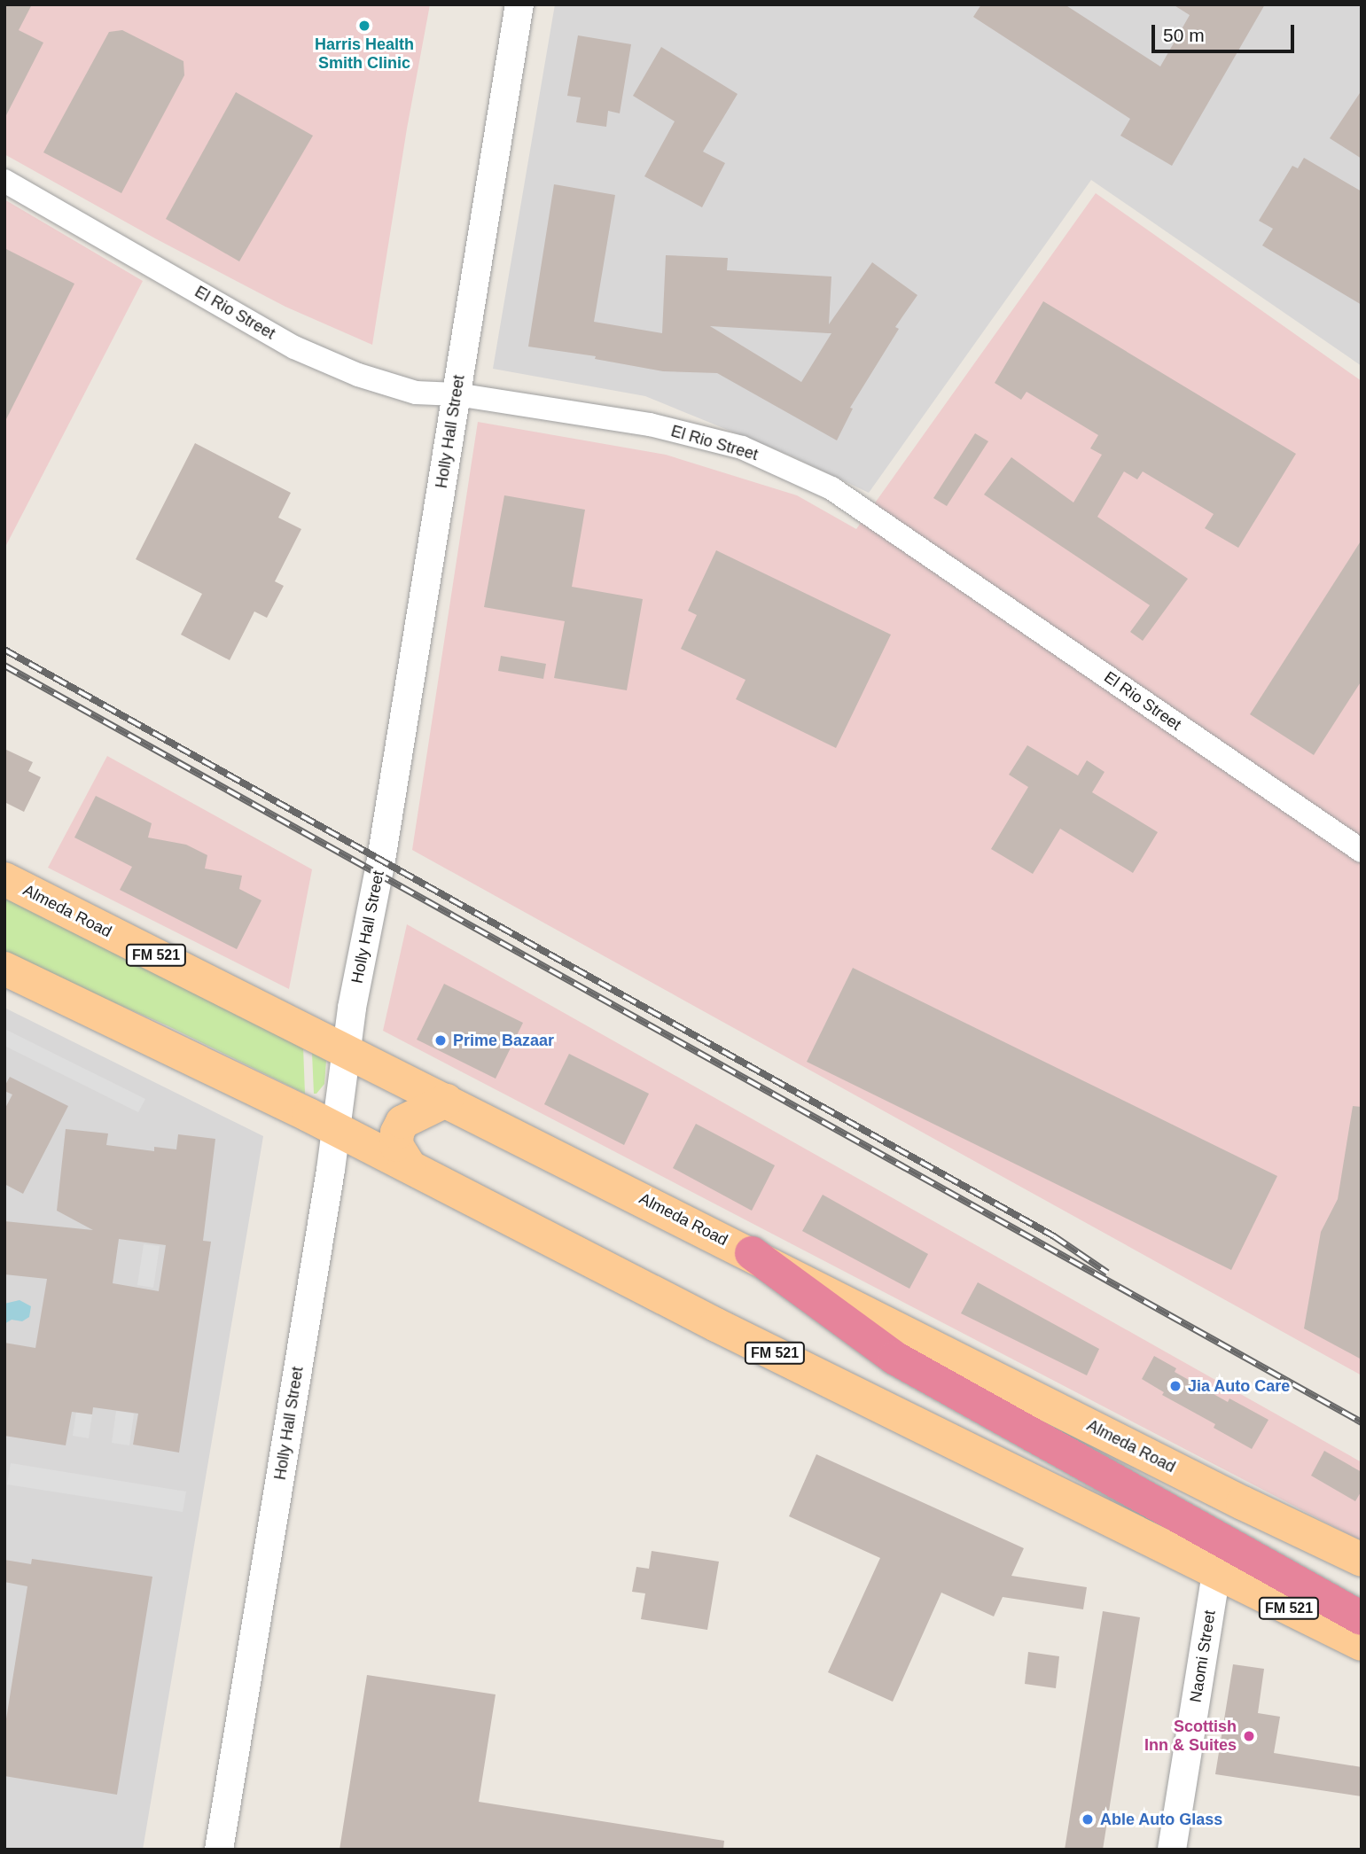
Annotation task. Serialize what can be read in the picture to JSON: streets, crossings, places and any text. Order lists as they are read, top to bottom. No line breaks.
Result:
{"streets":{"main road":["Almeda Road","FM 521"],"street":["El Rio Street","Holly Hall Street","Naomi Street"]},"crossings":[["El Rio Street","Holly Hall Street"],["Holly Hall Street","Almeda Road"],["Holly Hall Street","FM 521"],["FM 521","Naomi Street"]],"places":["Harris Health Smith Clinic","Prime Bazaar","Jia Auto Care","Scottish Inn & Suites","Able Auto Glass"],"scale_bar":"50 m"}
